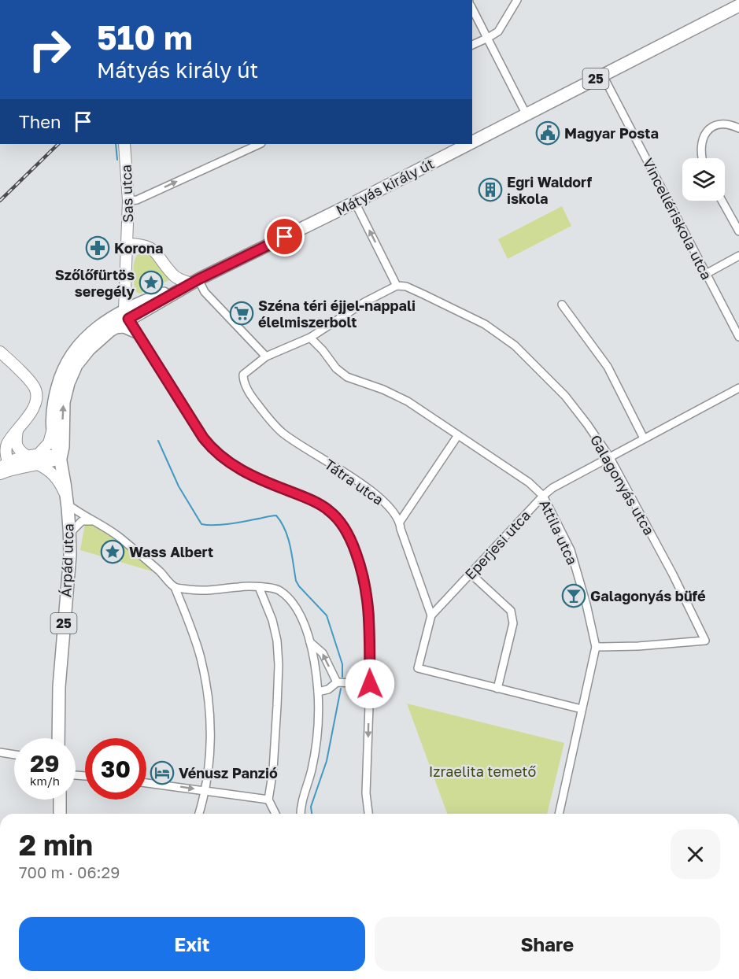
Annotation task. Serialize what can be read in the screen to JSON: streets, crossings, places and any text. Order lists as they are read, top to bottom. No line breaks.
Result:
{"streets":{"main road":["25","Mátyás király út","Árpád utca"],"street":["Sas utca","Vincellériskola utca","Tátra utca","Galagonyás utca","Attila utca","Eperjesi utca"]},"crossings":[["Mátyás király út","Sas utca"],["Mátyás király út","Vincellériskola utca"],["Mátyás király út","Árpád utca"],["Tátra utca","Eperjesi utca"],["Galagonyás utca","Attila utca"],["Galagonyás utca","Eperjesi utca"],["Attila utca","Eperjesi utca"]],"parks":["Izraelita temető"],"places":{"public building":["Magyar Posta"],"building":["Egri Waldorf iskola"],"pharmacy":["Korona"],"place":["Szőlőfürtös seregély","Wass Albert"],"supermarket":["Széna téri éjjel-nappali élelmiszerbolt"],"bar":["Galagonyás büfé"],"hotel":["Vénusz Panzió"]},"page":{"turn":["510 m","Mátyás király út"],"then":"Then","speed":"29 km/h","limit":"30","heading":["2 min","700 m · 06:29"],"buttons":["Exit","Share"]}}
